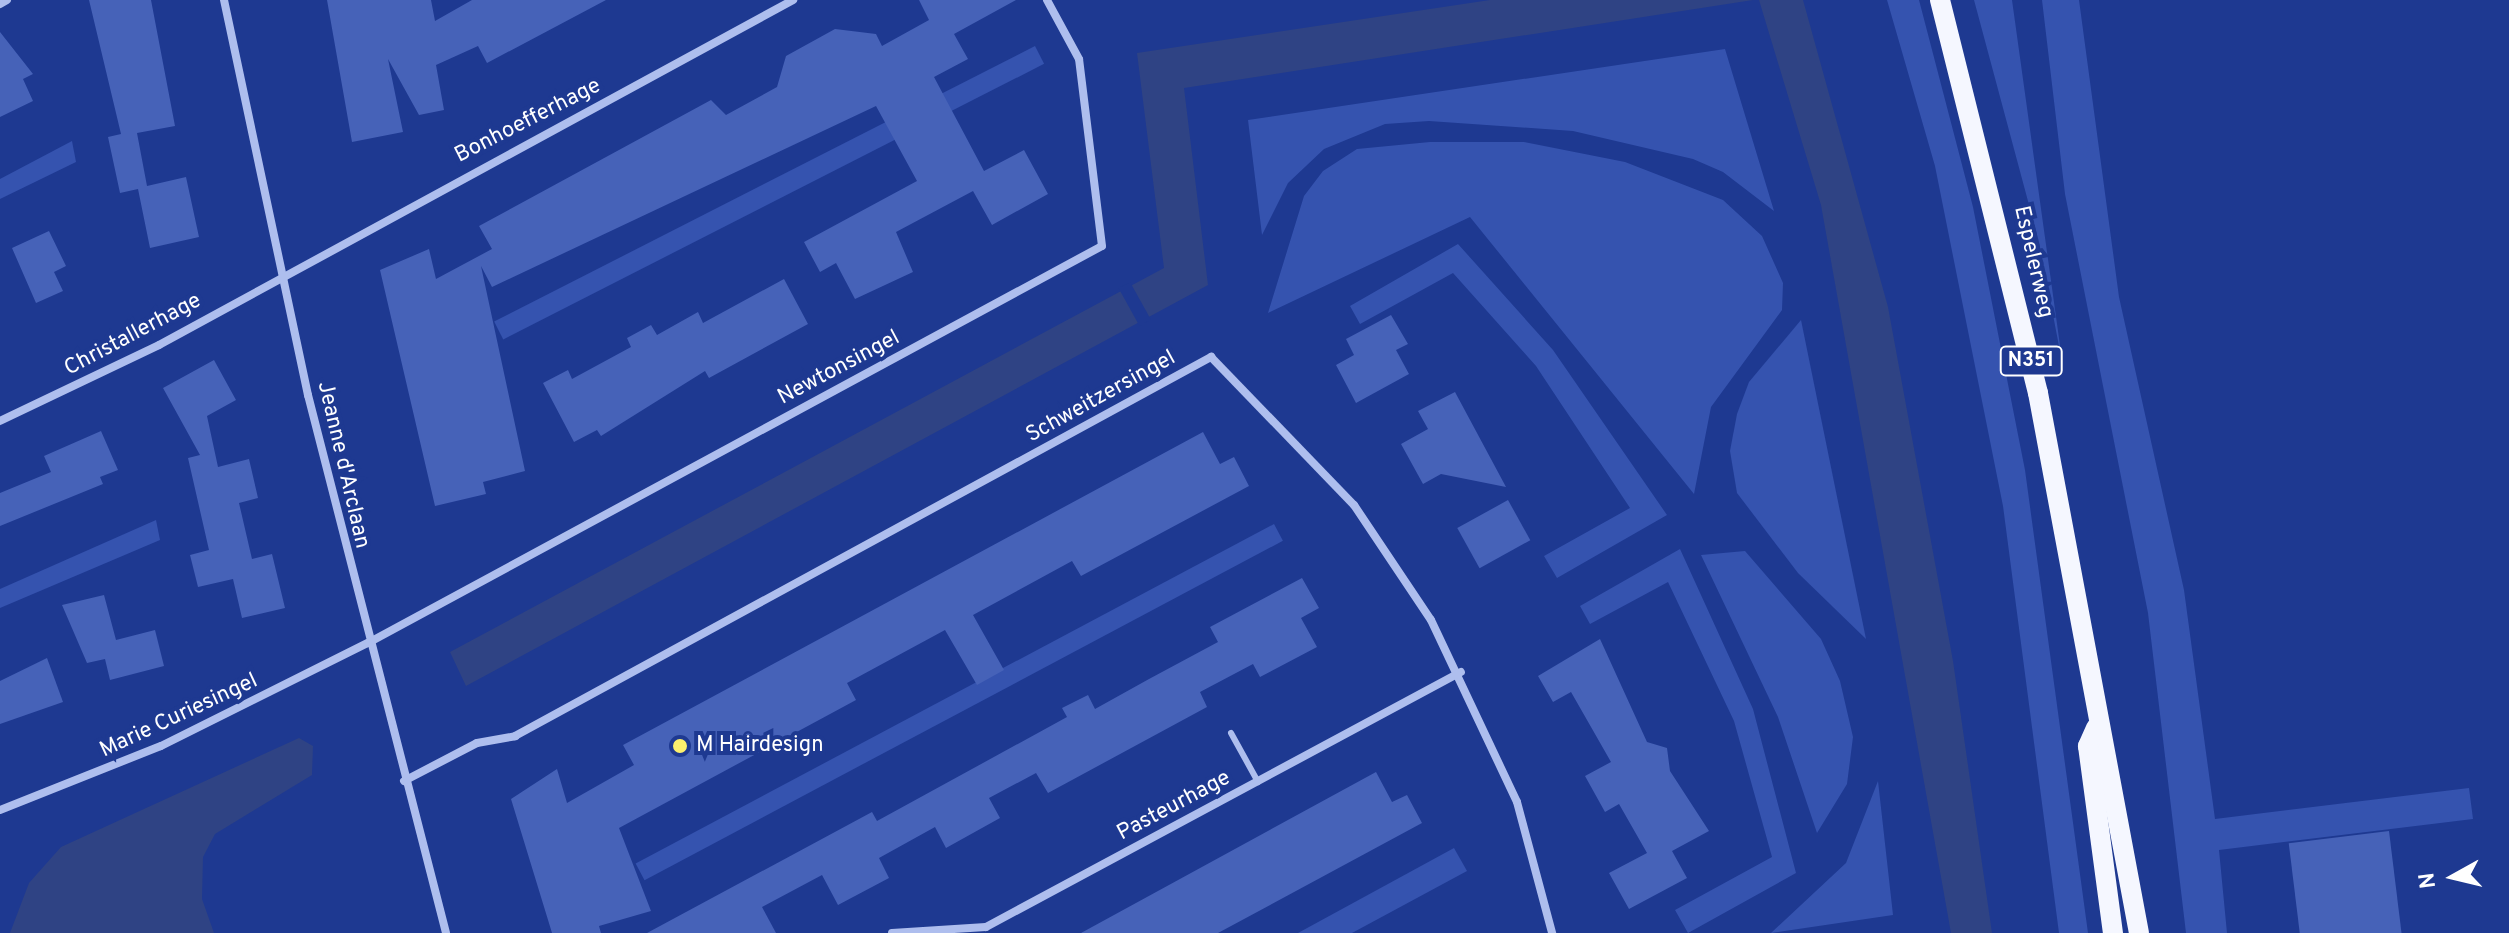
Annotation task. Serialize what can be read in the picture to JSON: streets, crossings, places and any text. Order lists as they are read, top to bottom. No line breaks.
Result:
{"streets":{"main road":["Espelerweg","N351"],"street":["Bonhoefferhage","Christallerhage","Newtonsingel","Schweitzersingel","Jeanne d'Arclaan","Marie Curiesingel","Pasteurhage"]},"crossings":[["Bonhoefferhage","Christallerhage"],["Bonhoefferhage","Jeanne d'Arclaan"],["Christallerhage","Jeanne d'Arclaan"],["Newtonsingel","Jeanne d'Arclaan"],["Newtonsingel","Marie Curiesingel"],["Schweitzersingel","Jeanne d'Arclaan"],["Schweitzersingel","Pasteurhage"],["Jeanne d'Arclaan","Marie Curiesingel"]],"places":["M Hairdesign"],"north":"left"}
